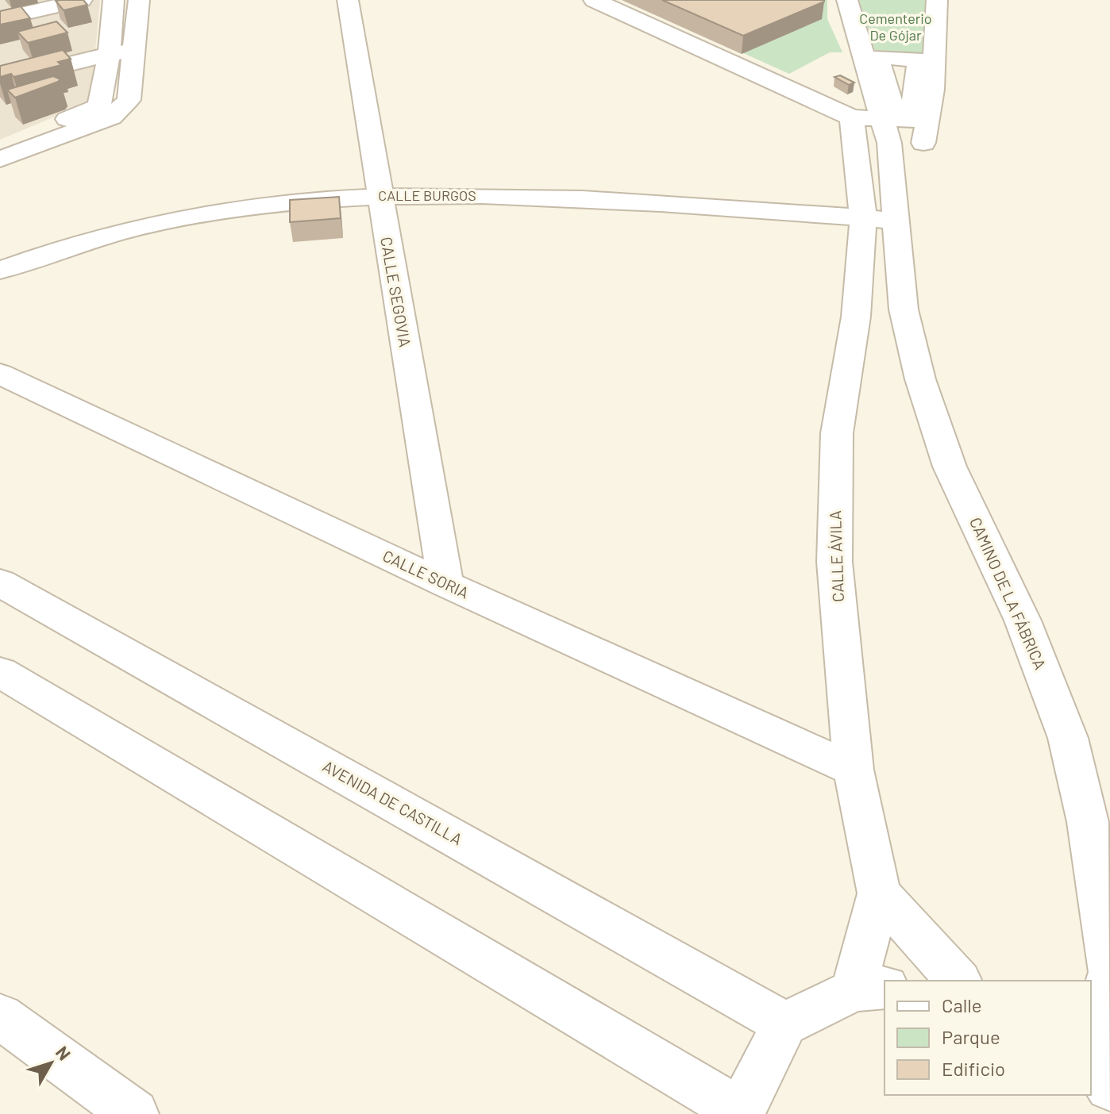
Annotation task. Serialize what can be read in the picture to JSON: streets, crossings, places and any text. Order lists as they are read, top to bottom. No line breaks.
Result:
{"streets":{"street":["CALLE BURGOS","CALLE SEGOVIA","CALLE ÁVILA","CALLE SORIA","CAMINO DE LA FÁBRICA","AVENIDA DE CASTILLA"]},"crossings":[["CALLE BURGOS","CALLE SEGOVIA"],["CALLE BURGOS","CALLE ÁVILA"],["CALLE BURGOS","CAMINO DE LA FÁBRICA"],["CALLE SEGOVIA","CALLE SORIA"],["CALLE ÁVILA","CALLE SORIA"],["CALLE ÁVILA","CAMINO DE LA FÁBRICA"]],"parks":["Cementerio De Gójar"],"legend":["Calle","Parque","Edificio"],"north":"top right"}
